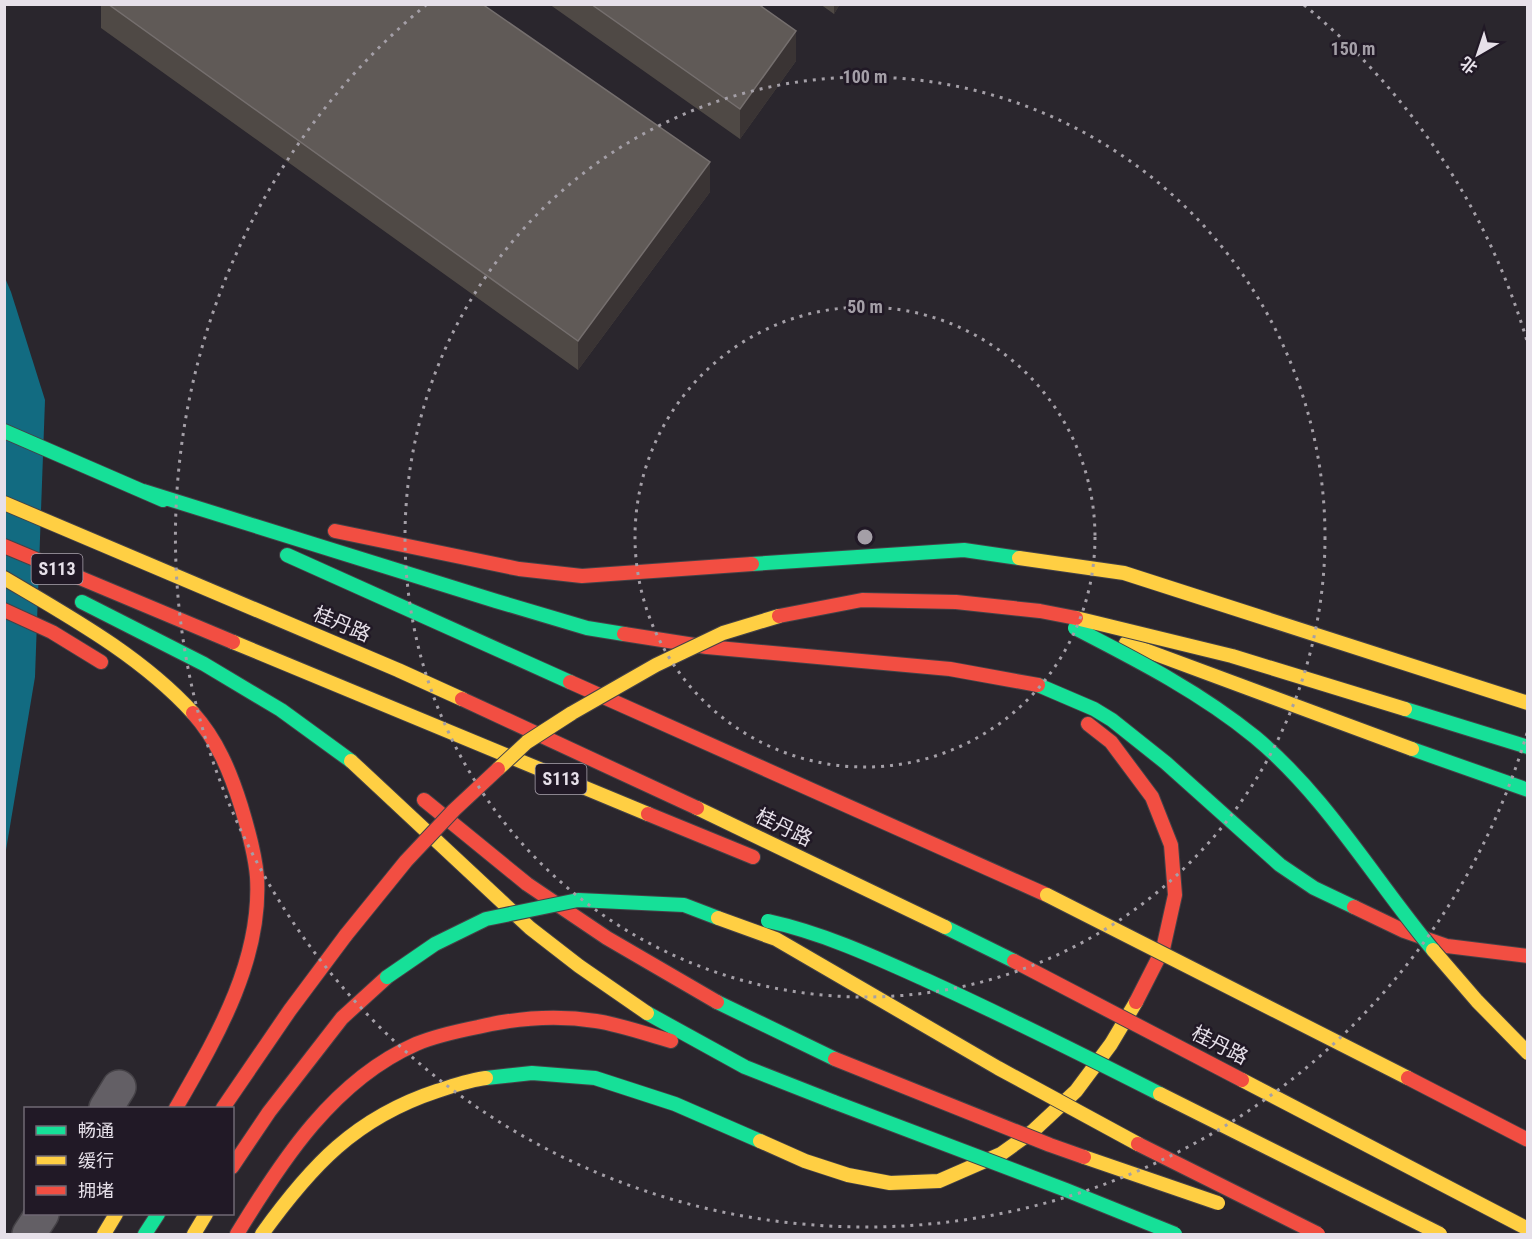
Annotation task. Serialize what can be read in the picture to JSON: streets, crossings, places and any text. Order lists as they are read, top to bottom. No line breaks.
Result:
{"streets":{"main road":["S113","桂丹路"]},"legend":["畅通","缓行","拥堵"],"north":"bottom left","rings":["150 m","100 m","50 m"]}
